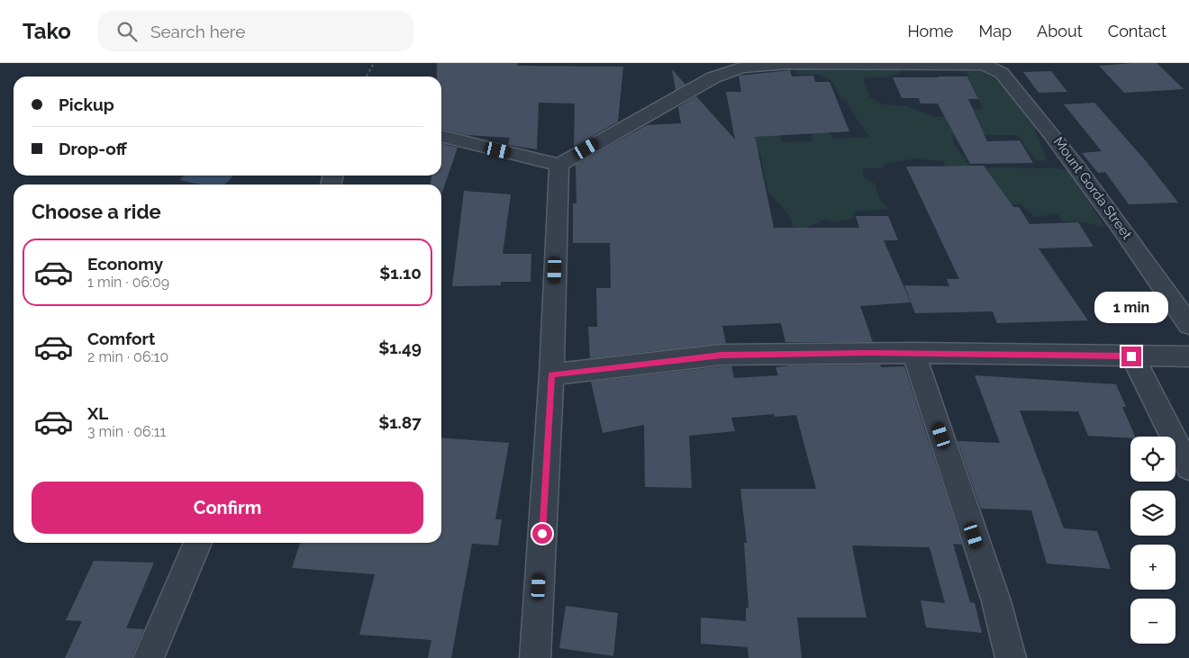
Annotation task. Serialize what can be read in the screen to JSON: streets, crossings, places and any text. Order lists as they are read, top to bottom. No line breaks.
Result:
{"streets":{"street":["Mount Gorda Street"]},"page":{"header":"Tako","search":"Search here","nav":["Home","Map","About","Contact"],"banner":["Pickup","Drop-off"],"heading":"Choose a ride","list":[{"name":"Economy","note":"1 min · 06:09","value":"$1.10"},{"name":"Comfort","note":"2 min · 06:10","value":"$1.49"},{"name":"XL","note":"3 min · 06:11","value":"$1.87"}],"bubble":"1 min","map_buttons":["+","−"],"buttons":"Confirm"}}
